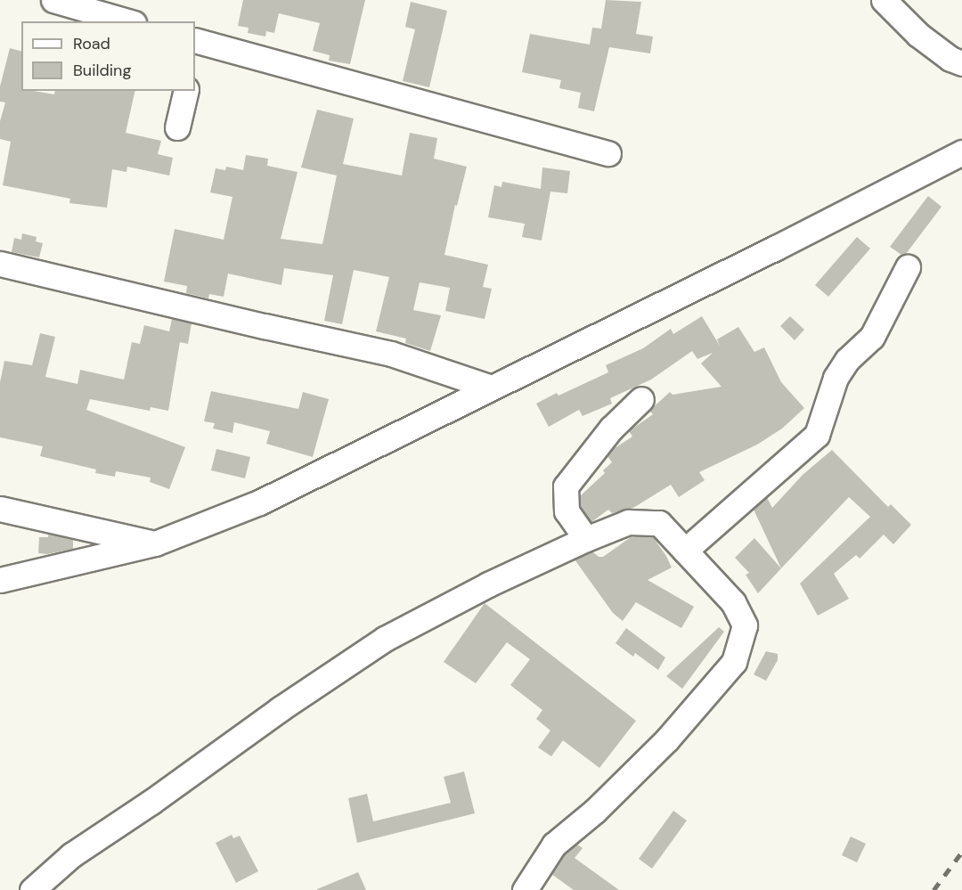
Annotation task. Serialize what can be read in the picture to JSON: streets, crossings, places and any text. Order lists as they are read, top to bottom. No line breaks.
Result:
{"legend":["Road","Building"]}
